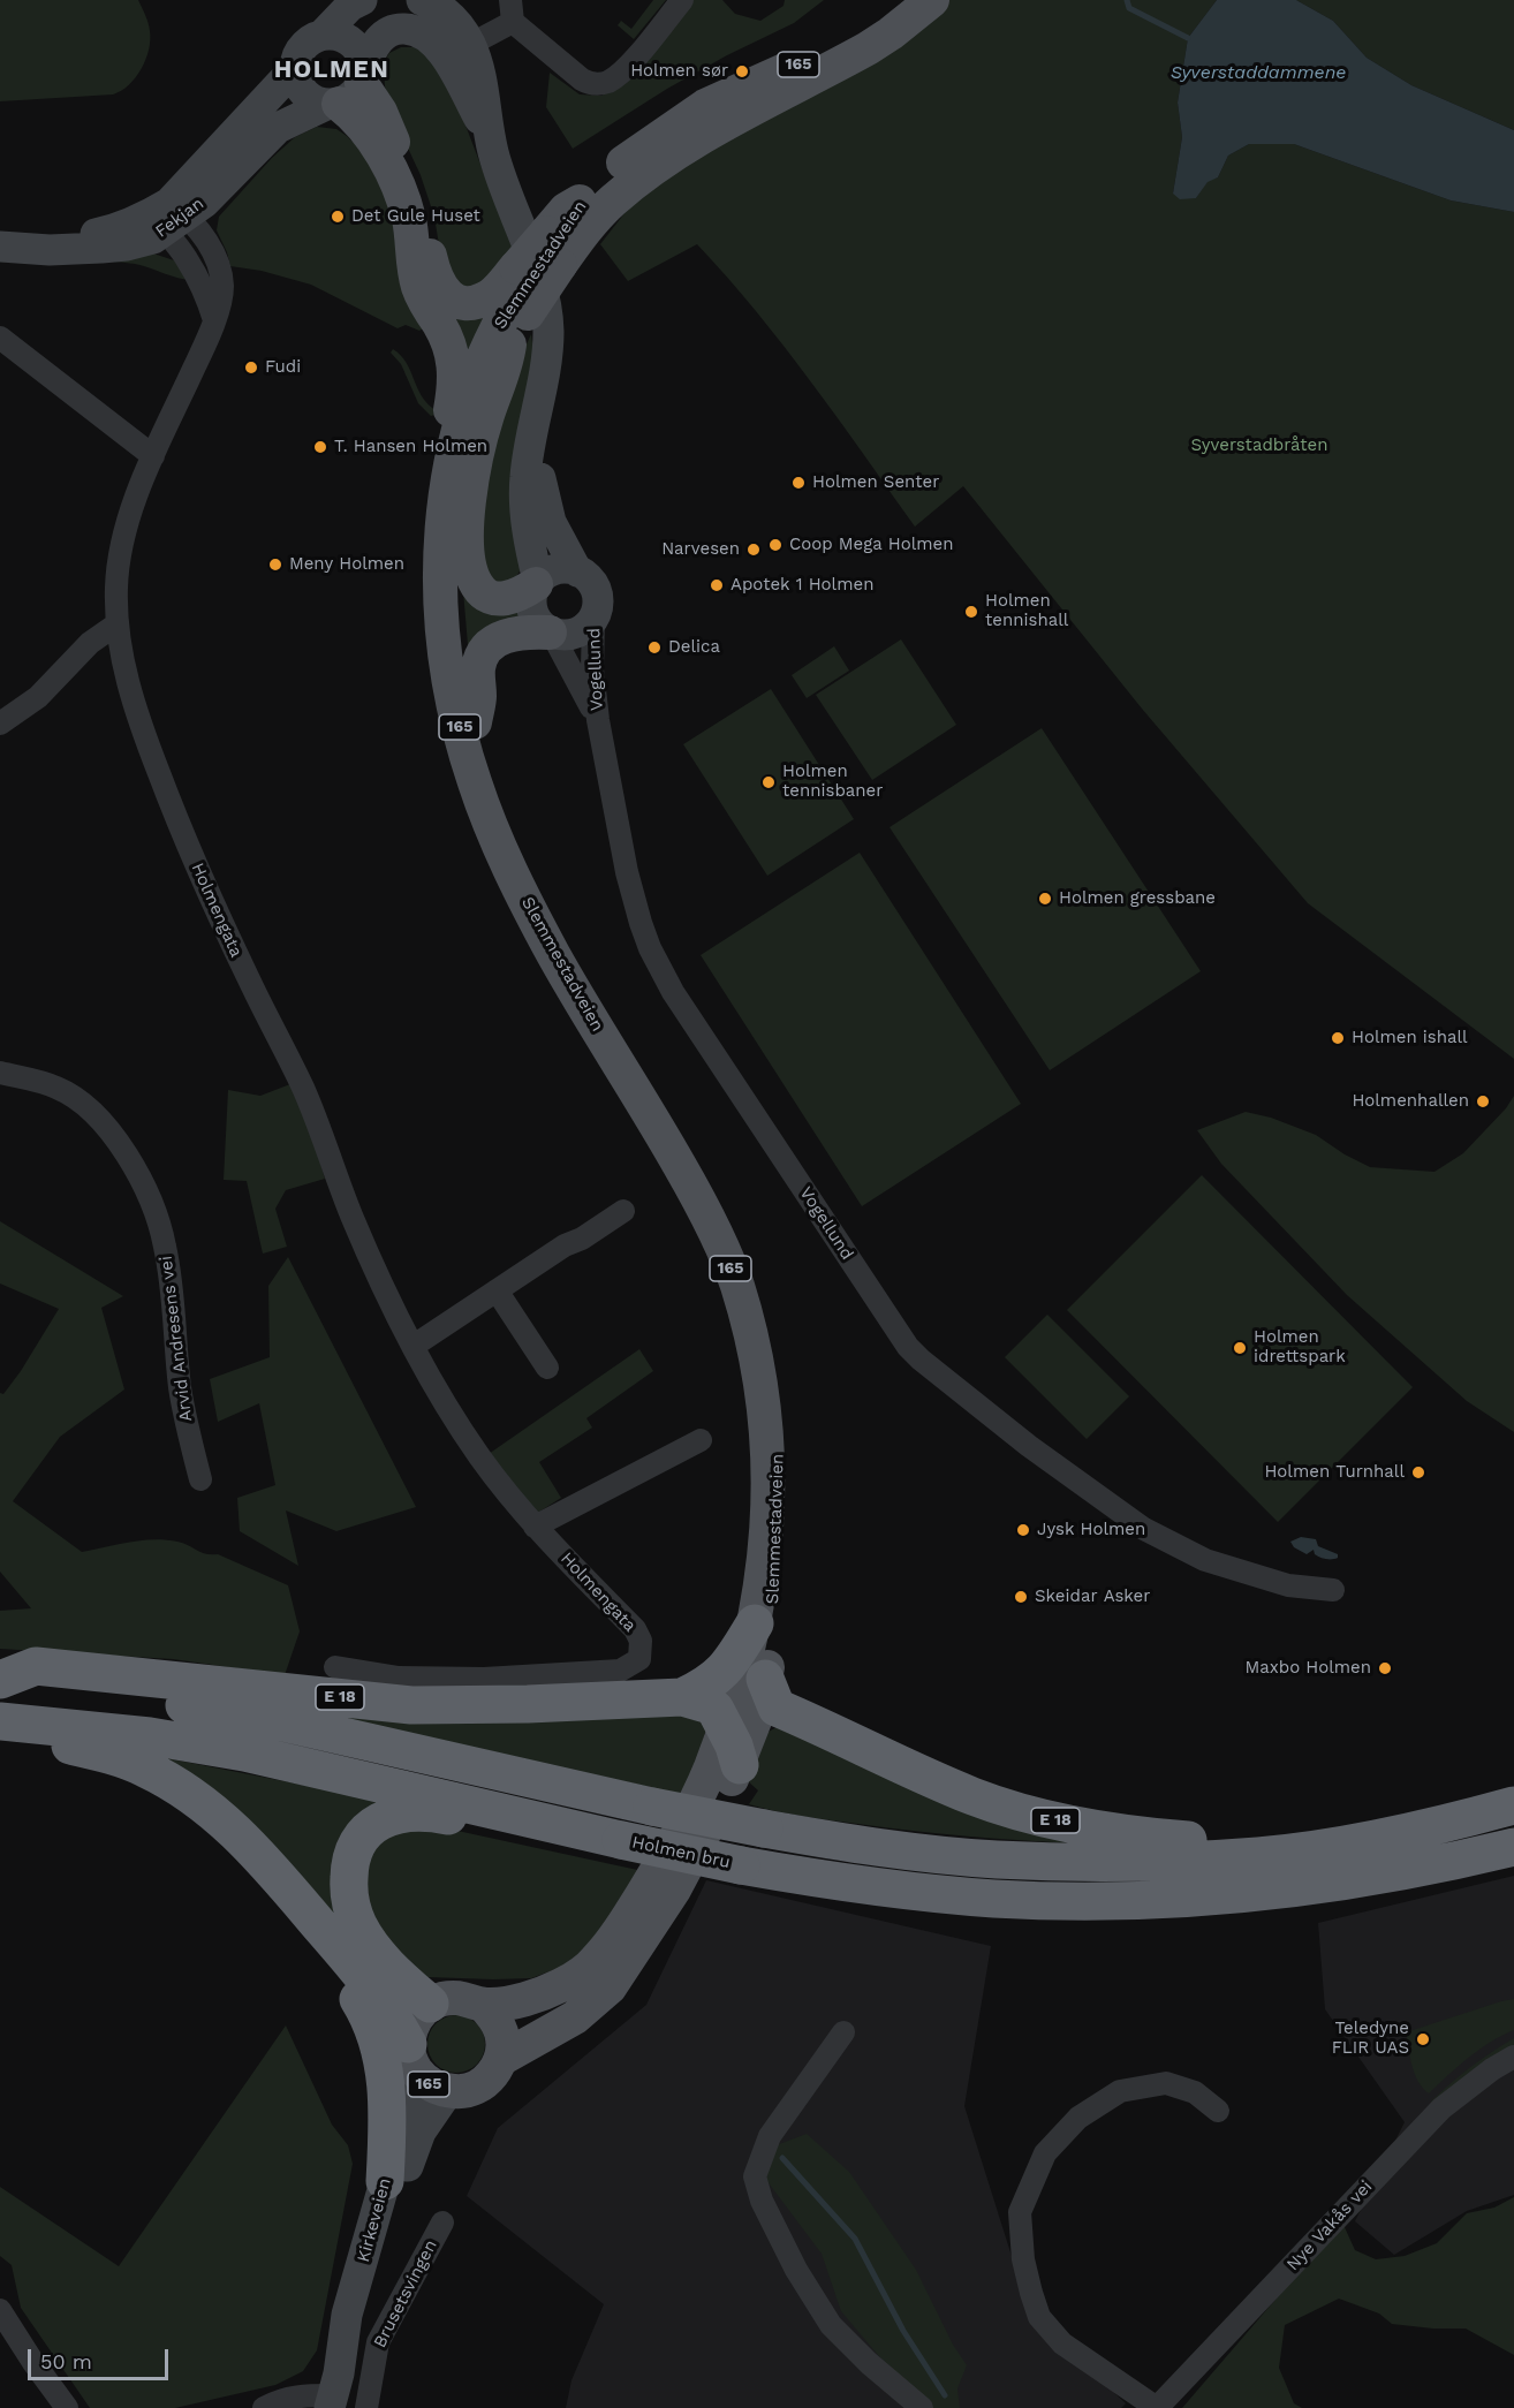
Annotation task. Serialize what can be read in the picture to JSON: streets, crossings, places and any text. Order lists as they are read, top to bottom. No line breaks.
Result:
{"streets":{"highway":["E 18","Holmen bru"],"main road":["165","Fekjan","Slemmestadveien","Kirkeveien"],"street":["Vogellund","Holmengata","Arvid Andresens vei","Nye Vakås vei","Brusetsvingen"]},"crossings":[["165","Fekjan"],["165","Slemmestadveien"],["165","Vogellund"],["165","E 18"],["165","Kirkeveien"],["Fekjan","Holmengata"],["Slemmestadveien","E 18"],["Slemmestadveien","Kirkeveien"]],"districts":["HOLMEN"],"water":["Syverstaddammene"],"parks":["Syverstadbråten"],"places":["Holmen sør","Det Gule Huset","Fudi","T. Hansen Holmen","Holmen Senter","Coop Mega Holmen","Narvesen","Meny Holmen","Apotek 1 Holmen","Holmen tennishall","Delica","Holmen tennisbaner","Holmen gressbane","Holmen ishall","Holmenhallen","Holmen idrettspark","Holmen Turnhall","Jysk Holmen","Skeidar Asker","Maxbo Holmen","Teledyne FLIR UAS"],"scale_bar":"50 m"}
